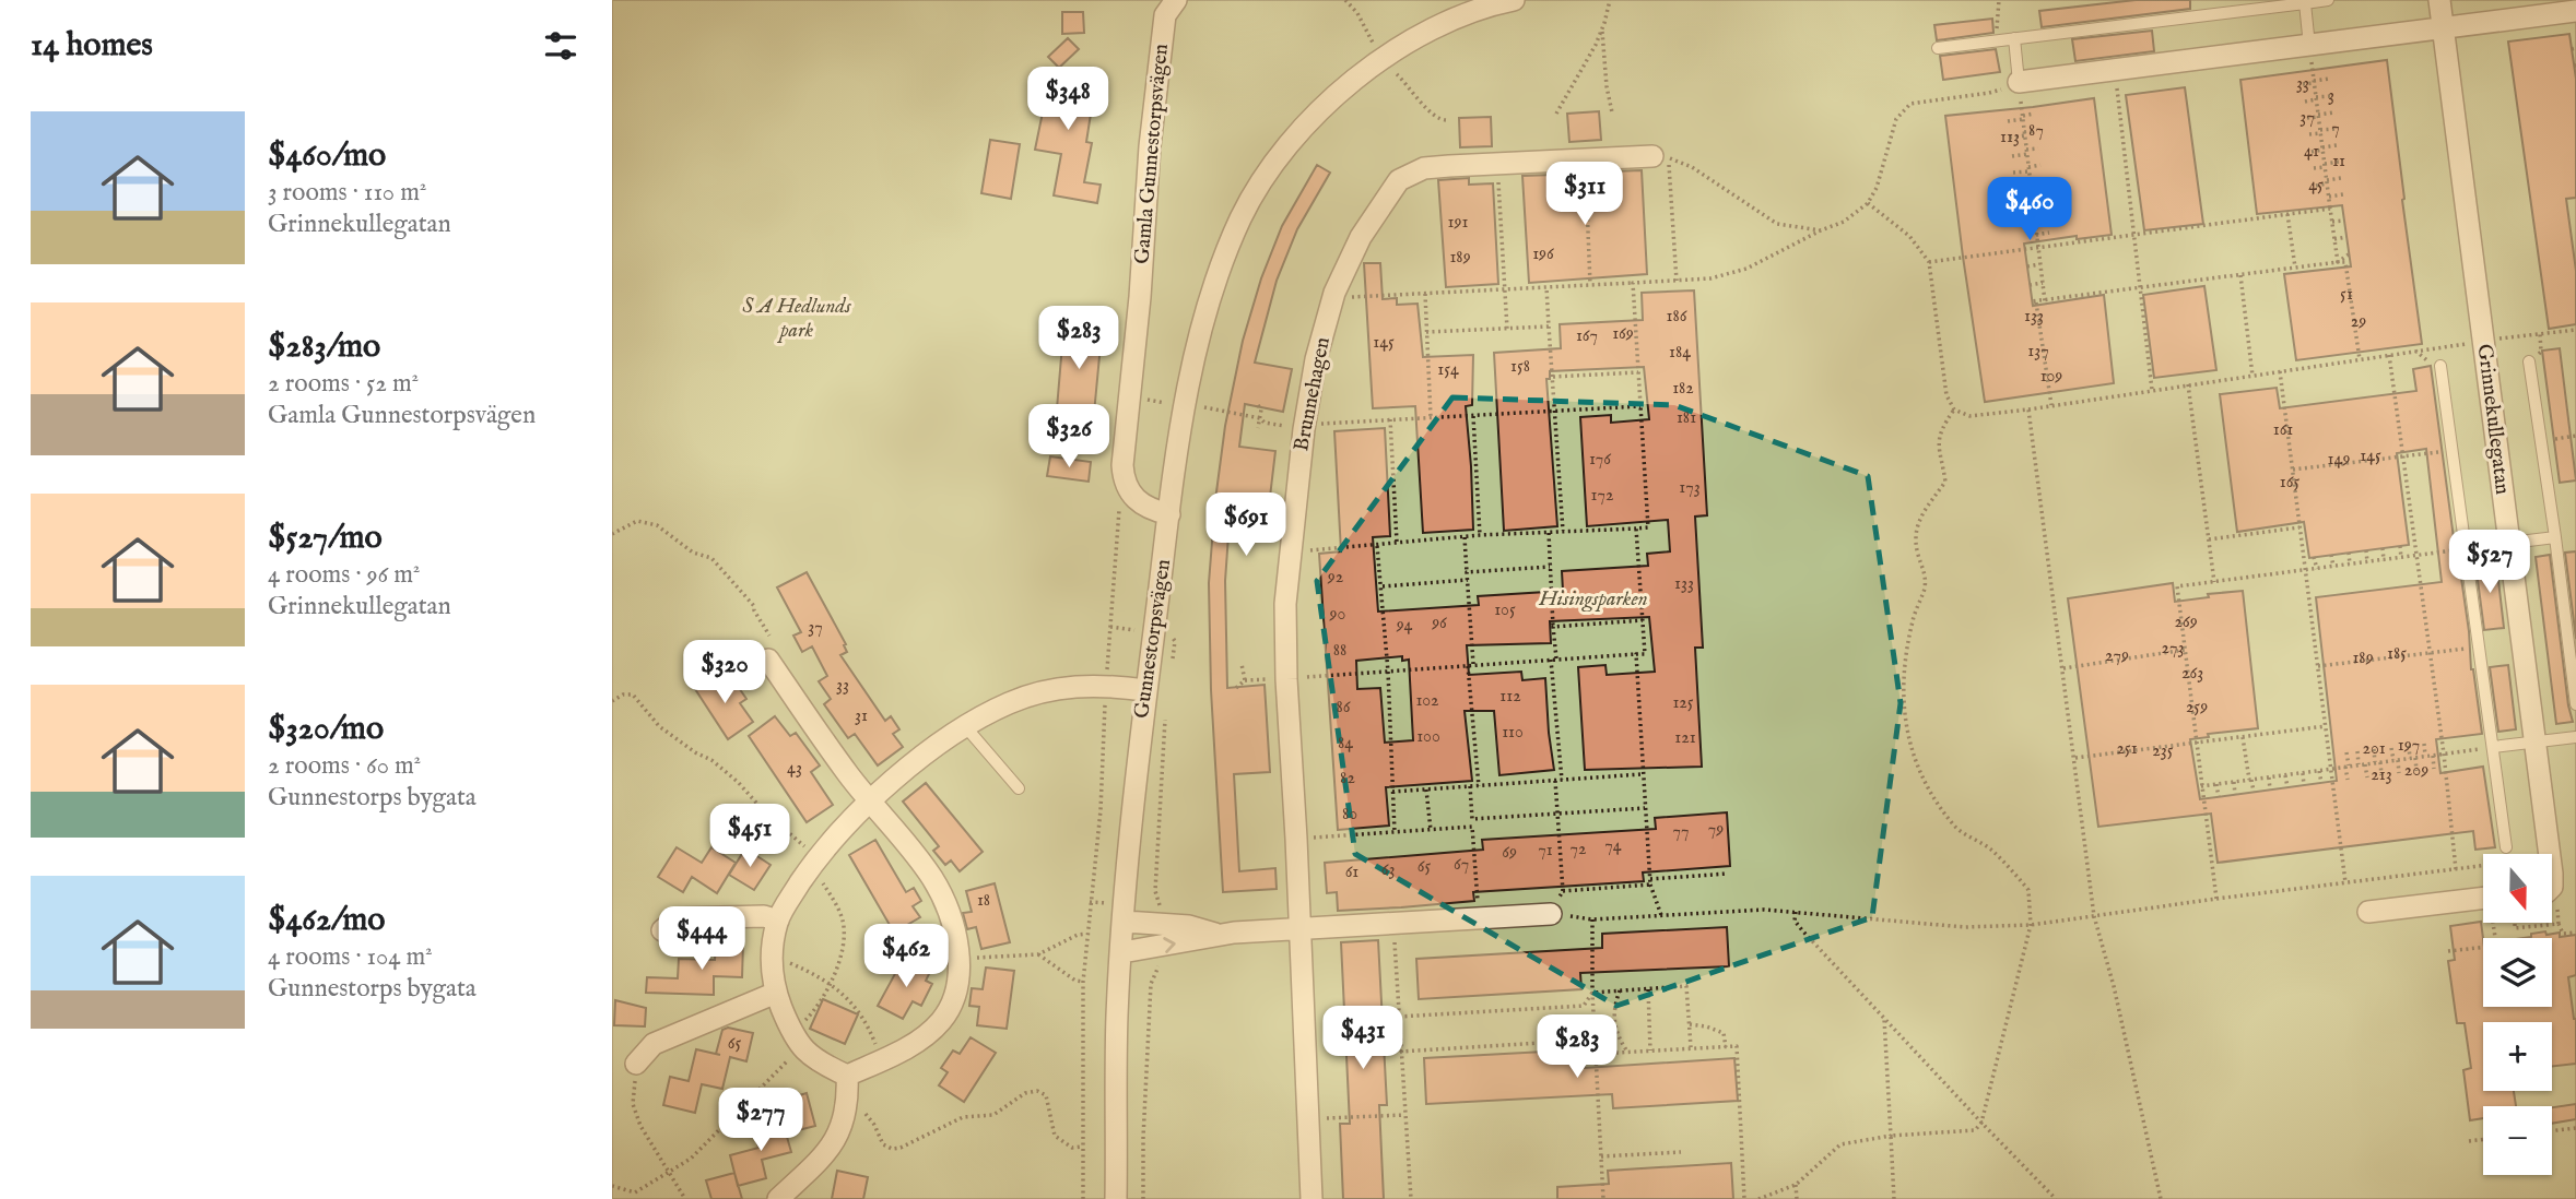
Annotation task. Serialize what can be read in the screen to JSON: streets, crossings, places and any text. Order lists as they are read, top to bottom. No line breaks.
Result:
{"streets":{"street":["Gamla Gunnestorpsvägen","Brunnehagen","Grinnekullegatan","Gunnestorpsvägen"]},"parks":["S A Hedlunds park","Hisingsparken"],"house_numbers":["33","3","37","7","87","113","41","11","45","191","196","189","51","186","133","29","169","167","145","137","184","158","154","109","182","181","161","145","176","149","165","173","172","92","133","105","90","269","96","94","37","273","88","185","279","189","263","33","112","102","125","86","259","31","110","100","121","84","197","251","201","235","43","209","213","82","80","79","77","74","72","71","69","67","65","63","61","18","65"],"north":"bottom","page":{"heading":"14 homes","price":["$348","$311","$460","$283","$326","$691","$527","$320","$451","$444","$462","$431","$283","$277"],"list":[{"name":"$460/mo","note":"3 rooms · 110 m² · Grinnekullegatan"},{"name":"$283/mo","note":"2 rooms · 52 m² · Gamla Gunnestorpsvägen"},{"name":"$527/mo","note":"4 rooms · 96 m² · Grinnekullegatan"},{"name":"$320/mo","note":"2 rooms · 60 m² · Gunnestorps bygata"},{"name":"$462/mo","note":"4 rooms · 104 m² · Gunnestorps bygata"}],"map_buttons":["+","−"]}}
